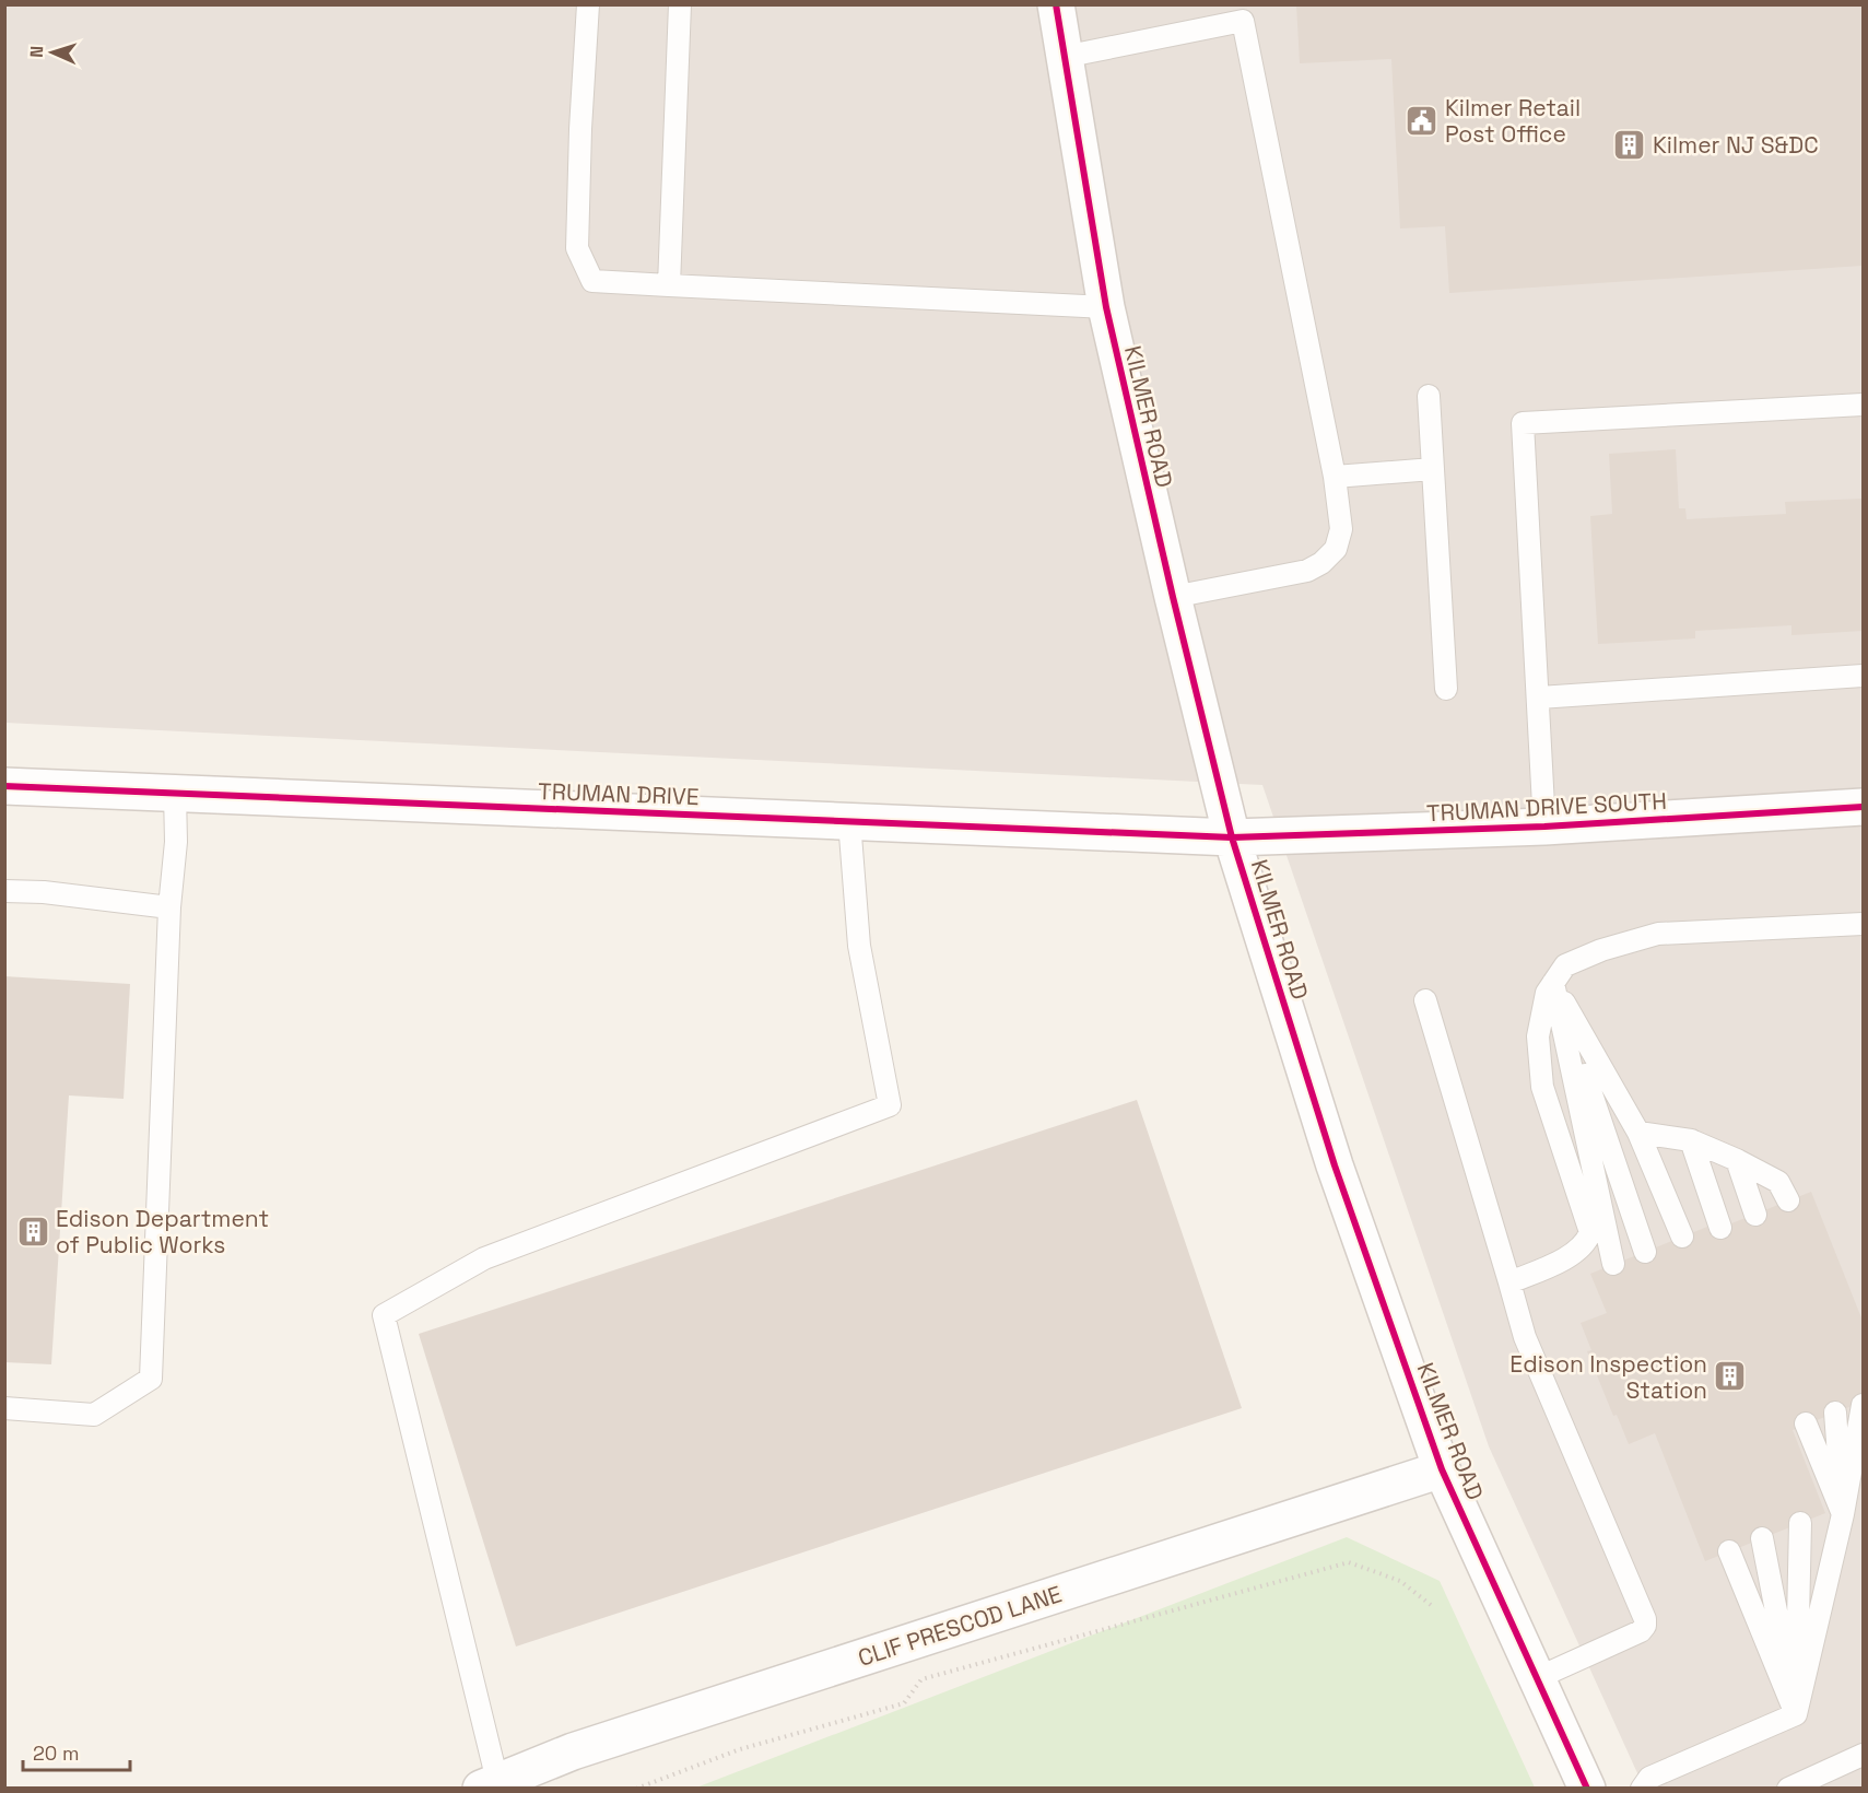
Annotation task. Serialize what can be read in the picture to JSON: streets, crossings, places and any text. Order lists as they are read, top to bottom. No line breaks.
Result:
{"streets":{"street":["KILMER ROAD","TRUMAN DRIVE","TRUMAN DRIVE SOUTH","CLIF PRESCOD LANE"]},"crossings":[["KILMER ROAD","TRUMAN DRIVE"],["KILMER ROAD","TRUMAN DRIVE SOUTH"],["KILMER ROAD","CLIF PRESCOD LANE"],["TRUMAN DRIVE","TRUMAN DRIVE SOUTH"]],"places":{"public building":["Kilmer Retail Post Office"],"building":["Kilmer NJ S&DC","Edison Department of Public Works","Edison Inspection Station"]},"scale_bar":"20 m","north":"left"}
